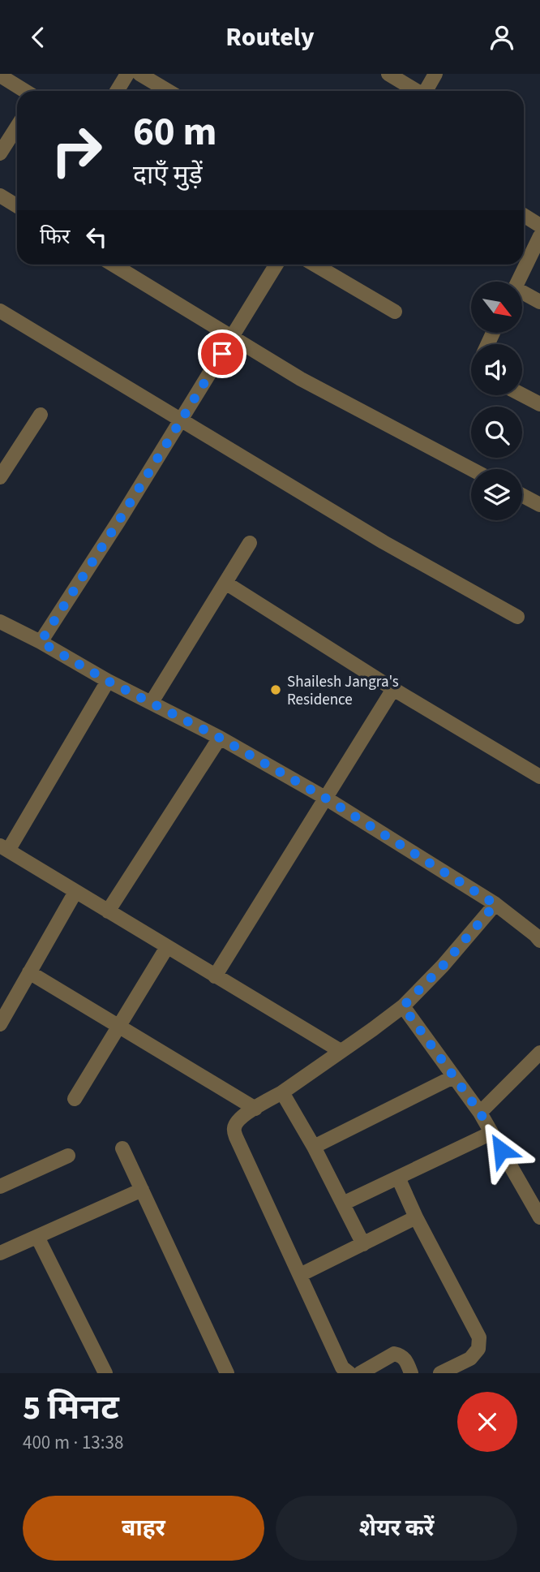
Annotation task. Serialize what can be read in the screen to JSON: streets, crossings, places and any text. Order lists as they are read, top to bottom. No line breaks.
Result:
{"places":["Shailesh Jangra's Residence"],"north":"bottom right","page":{"header":"Routely","turn":["60 m","दाएँ मुड़ें"],"then":"फिर","heading":["5 मिनट","400 m · 13:38"],"buttons":["बाहर","शेयर करें"]}}
